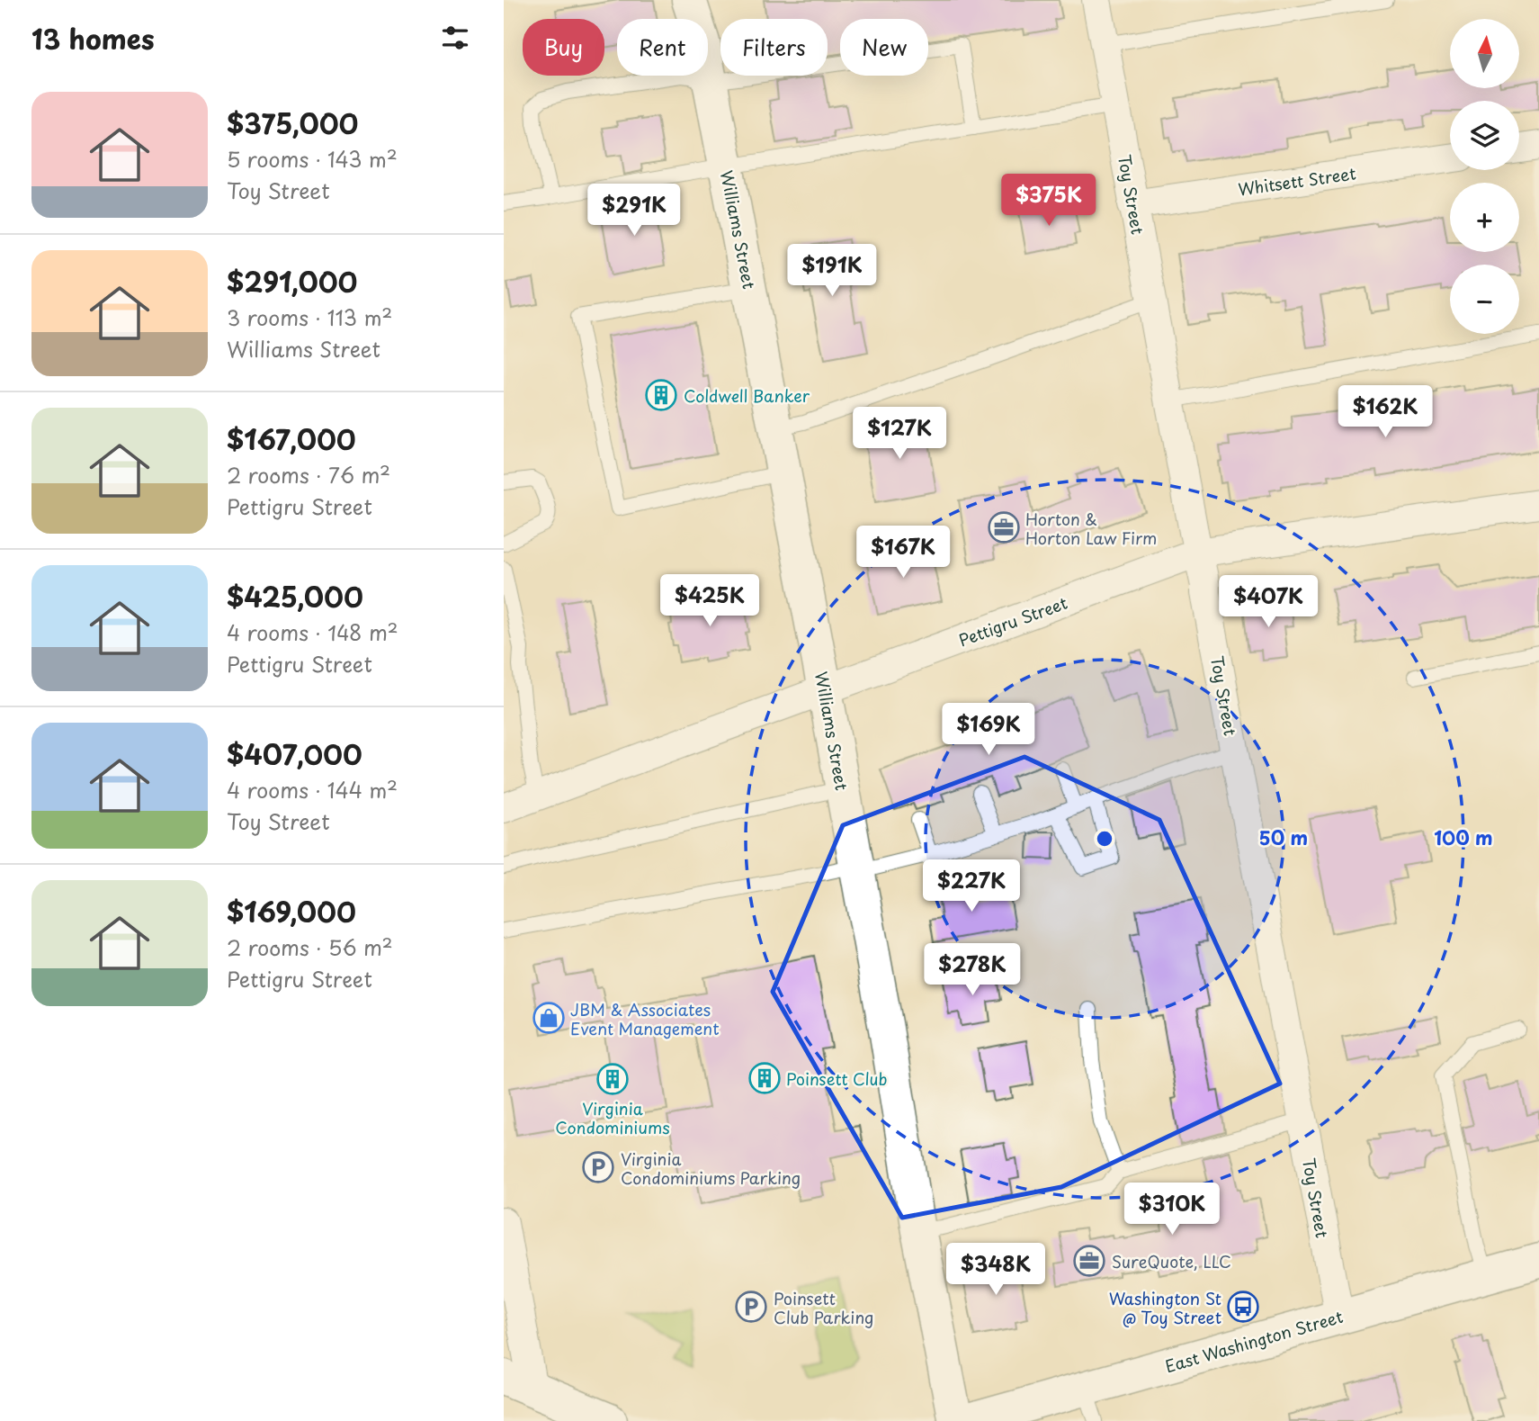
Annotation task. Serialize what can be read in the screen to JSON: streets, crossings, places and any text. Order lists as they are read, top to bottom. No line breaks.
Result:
{"streets":{"street":["Whitsett Street","Toy Street","Williams Street","Pettigru Street","East Washington Street"]},"crossings":[["Whitsett Street","Toy Street"],["Toy Street","Pettigru Street"],["Toy Street","East Washington Street"],["Williams Street","Pettigru Street"]],"places":{"building":["Coldwell Banker","Poinsett Club","Virginia Condominiums"],"office":["Horton & Horton Law Firm","SureQuote, LLC"],"shop":["JBM & Associates Event Management"],"parking":["Virginia Condominiums Parking","Poinsett Club Parking"],"bus stop":["Washington St @ Toy Street"]},"north":"top","page":{"heading":"13 homes","map_buttons":["+","−"],"chip":["Buy","Rent","Filters","New"],"list":[{"name":"$375,000","note":"5 rooms · 143 m² · Toy Street"},{"name":"$291,000","note":"3 rooms · 113 m² · Williams Street"},{"name":"$167,000","note":"2 rooms · 76 m² · Pettigru Street"},{"name":"$425,000","note":"4 rooms · 148 m² · Pettigru Street"},{"name":"$407,000","note":"4 rooms · 144 m² · Toy Street"},{"name":"$169,000","note":"2 rooms · 56 m² · Pettigru Street"}],"price":["$375K","$291K","$191K","$162K","$127K","$167K","$425K","$407K","$169K","$227K","$278K","$310K","$348K"]},"rings":["50 m","100 m"]}
